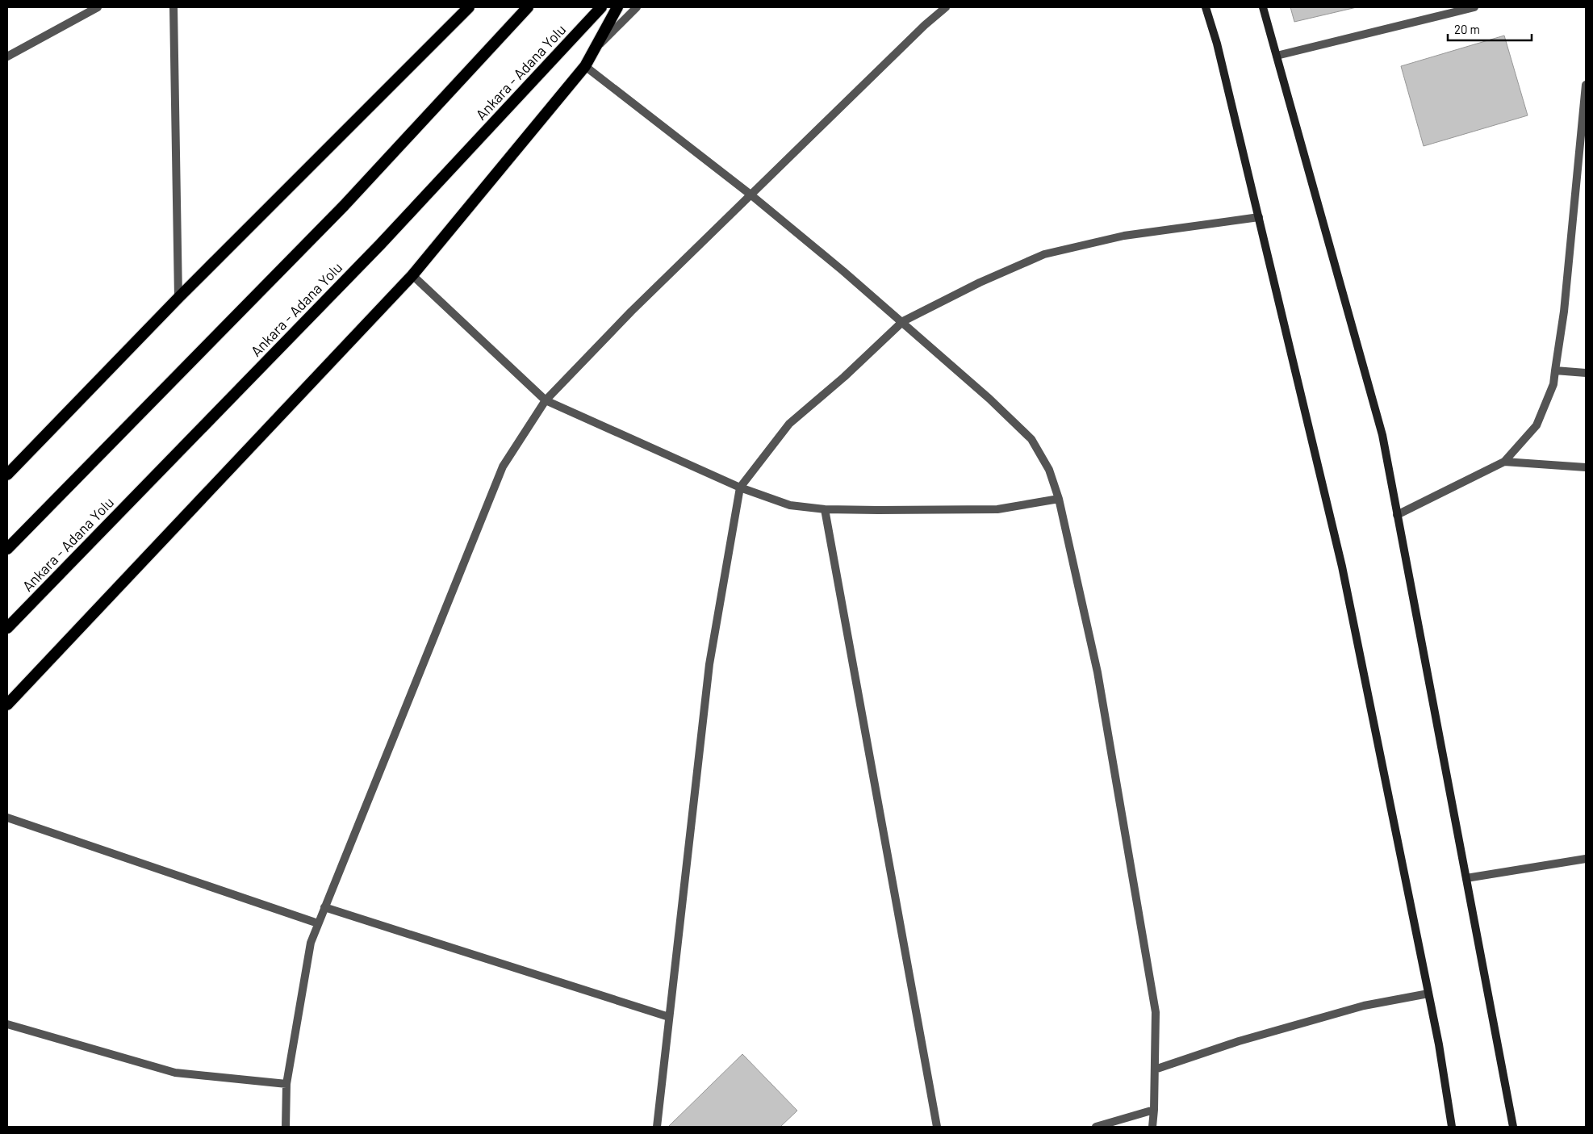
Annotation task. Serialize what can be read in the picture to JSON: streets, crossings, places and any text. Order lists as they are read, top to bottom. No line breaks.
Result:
{"streets":{"highway":["Ankara - Adana Yolu"]},"scale_bar":"20 m"}
